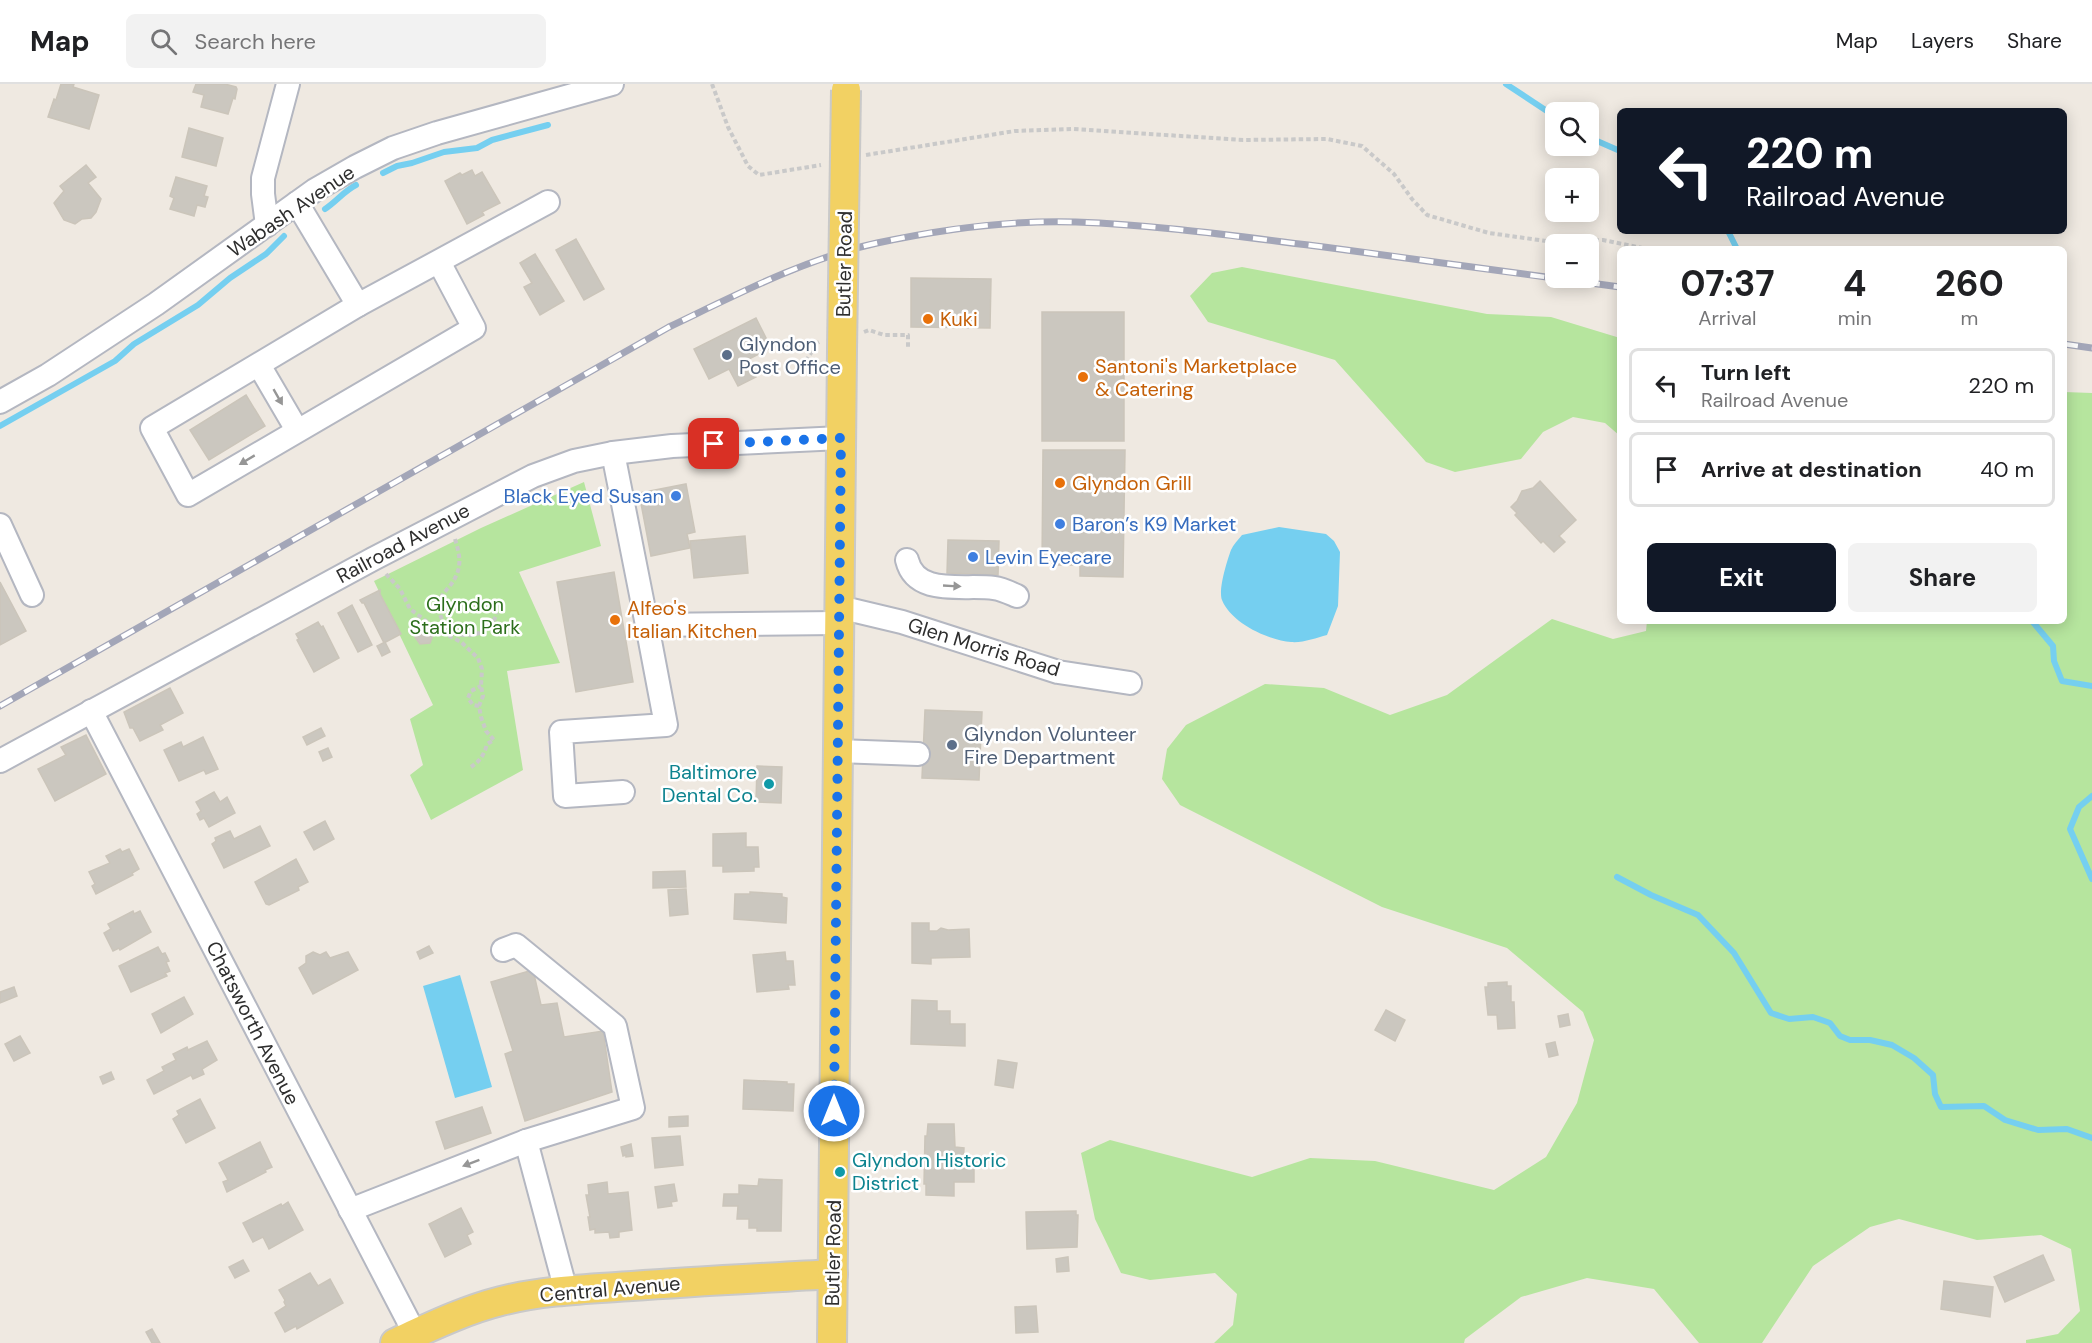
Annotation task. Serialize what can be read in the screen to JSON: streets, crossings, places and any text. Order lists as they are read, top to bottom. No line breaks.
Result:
{"streets":{"main road":["Butler Road","Central Avenue"],"street":["Wabash Avenue","Railroad Avenue","Glen Morris Road","Chatsworth Avenue"]},"crossings":[["Butler Road","Railroad Avenue"],["Butler Road","Glen Morris Road"],["Butler Road","Central Avenue"],["Railroad Avenue","Chatsworth Avenue"],["Chatsworth Avenue","Central Avenue"]],"parks":["Glyndon Station Park"],"places":["Kuki","Glyndon Post Office","Santoni's Marketplace & Catering","Glyndon Grill","Black Eyed Susan","Baron’s K9 Market","Levin Eyecare","Alfeo's Italian Kitchen","Glyndon Volunteer Fire Department","Baltimore Dental Co.","Glyndon Historic District"],"page":{"header":"Map","search":"Search here","nav":["Map","Layers","Share"],"map_buttons":["+","−"],"turn":["220 m","Railroad Avenue"],"eta":["07:37","Arrival","4","min","260","m"],"list":[{"name":"Turn left","note":"Railroad Avenue","value":"220 m"},{"name":"Arrive at destination","value":"40 m"}],"buttons":["Exit","Share"]}}
